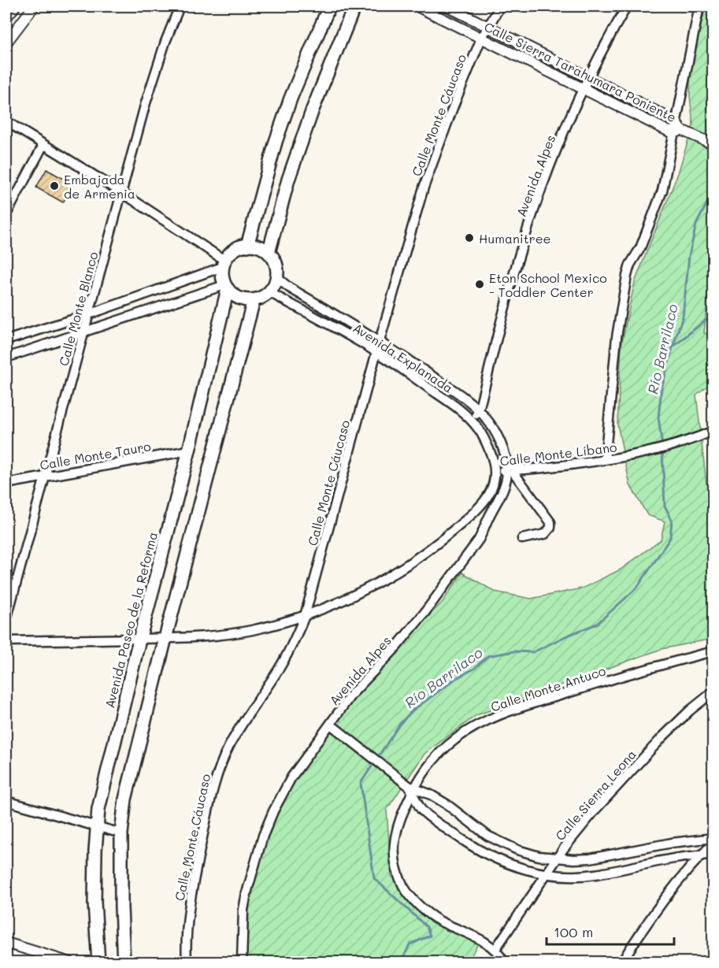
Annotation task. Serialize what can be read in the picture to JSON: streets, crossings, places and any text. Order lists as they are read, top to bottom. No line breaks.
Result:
{"streets":{"main road":["Avenida Paseo de la Reforma"],"street":["Calle Sierra Tarahumara Poniente","Calle Monte Cáucaso","Avenida Alpes","Calle Monte Blanco","Avenida Explanada","Calle Monte Líbano","Calle Monte Tauro","Calle Monte Antuco","Calle Sierra Leona"]},"crossings":[["Calle Sierra Tarahumara Poniente","Calle Monte Cáucaso"],["Calle Sierra Tarahumara Poniente","Avenida Alpes"],["Calle Monte Cáucaso","Avenida Explanada"],["Calle Monte Cáucaso","Calle Monte Líbano"],["Avenida Alpes","Avenida Explanada"],["Avenida Alpes","Calle Monte Líbano"],["Calle Monte Blanco","Calle Monte Tauro"],["Avenida Explanada","Calle Monte Líbano"],["Avenida Explanada","Avenida Paseo de la Reforma"],["Calle Monte Líbano","Avenida Paseo de la Reforma"],["Calle Monte Tauro","Avenida Paseo de la Reforma"],["Calle Monte Antuco","Calle Sierra Leona"]],"water":["Río Barrilaco"],"places":["Embajada de Armenia","Humanitree","Eton School Mexico - Toddler Center"],"scale_bar":"100 m"}
